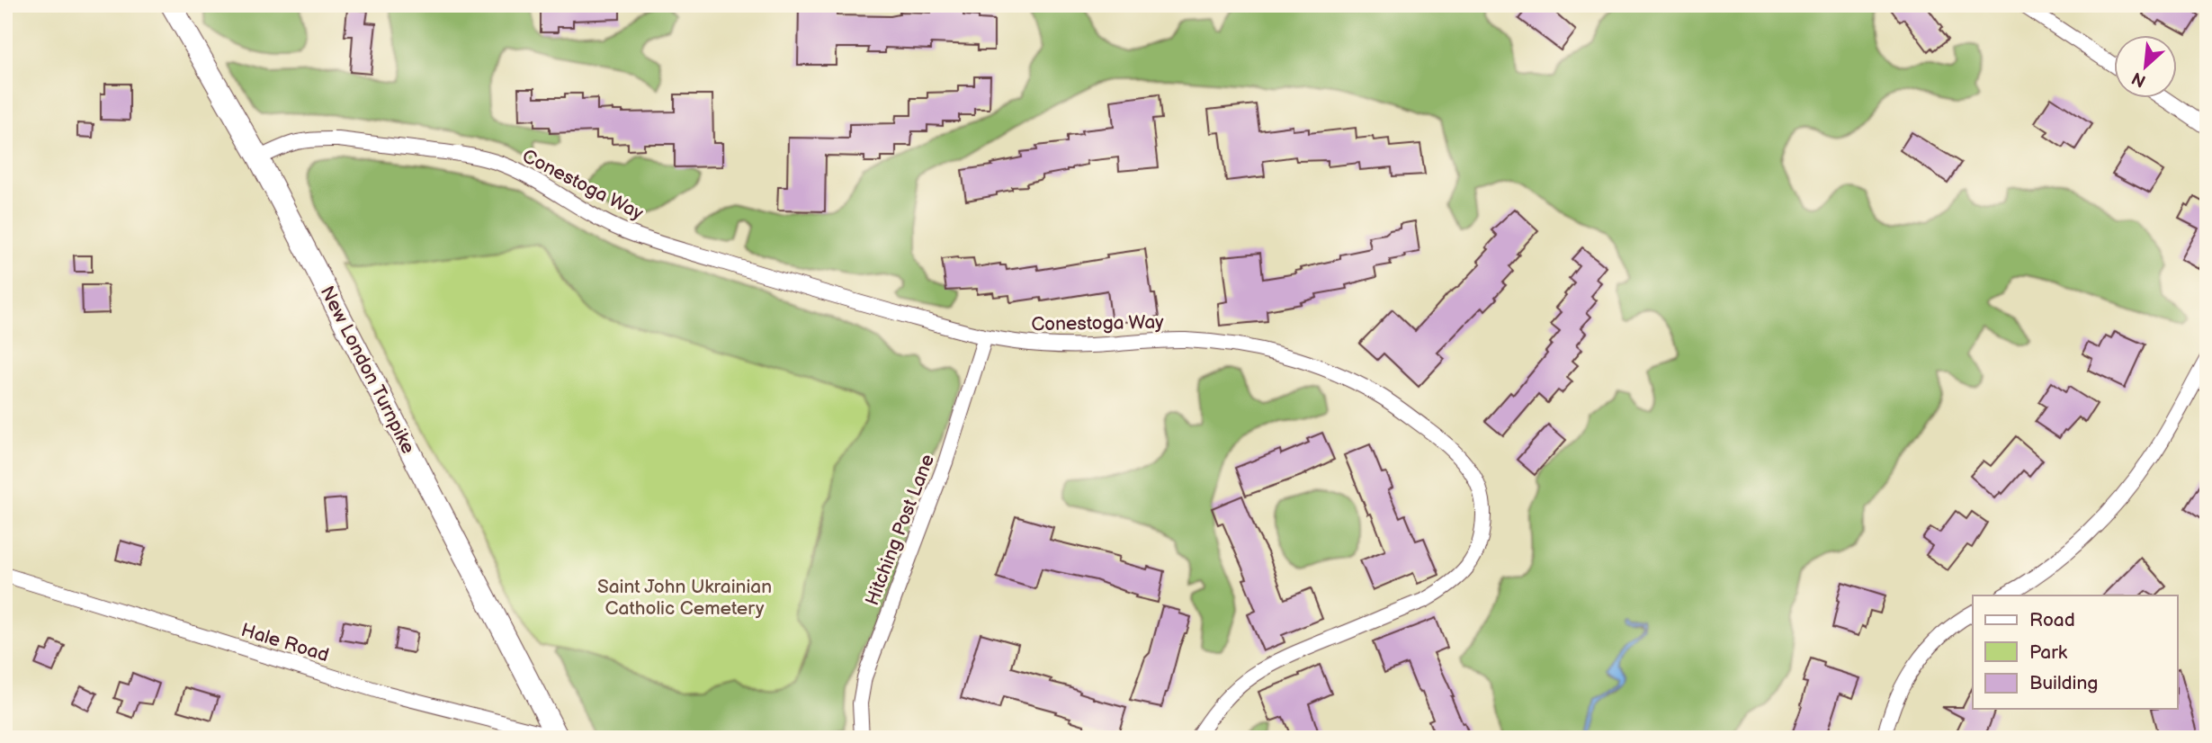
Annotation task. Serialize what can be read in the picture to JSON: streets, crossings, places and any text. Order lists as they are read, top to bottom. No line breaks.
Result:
{"streets":{"street":["Conestoga Way","New London Turnpike","Hitching Post Lane","Hale Road"]},"crossings":[["Conestoga Way","New London Turnpike"],["Conestoga Way","Hitching Post Lane"],["New London Turnpike","Hale Road"]],"parks":["Saint John Ukrainian Catholic Cemetery"],"legend":["Road","Park","Building"],"north":"bottom left"}
